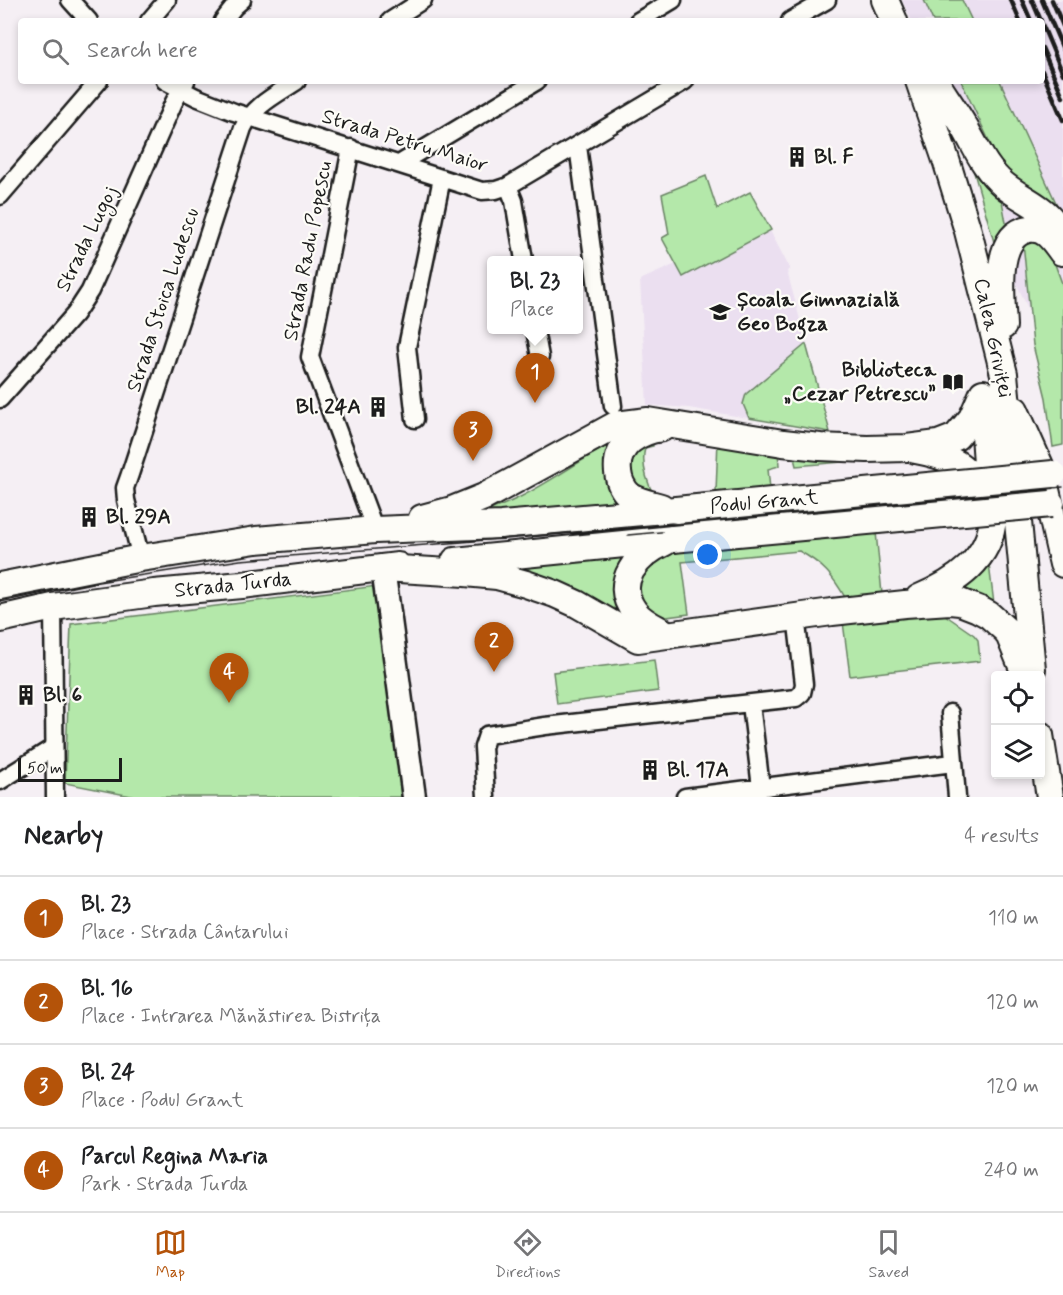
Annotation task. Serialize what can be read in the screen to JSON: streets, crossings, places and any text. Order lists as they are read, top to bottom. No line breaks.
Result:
{"streets":{"main road":["Calea Griviței","Podul Grant","Strada Turda"],"street":["Strada Petru Maior","Strada Lugoj","Strada Radu Popescu","Strada Stoica Ludescu"]},"crossings":[["Strada Petru Maior","Strada Lugoj"],["Strada Petru Maior","Strada Radu Popescu"],["Strada Petru Maior","Strada Stoica Ludescu"],["Strada Radu Popescu","Strada Turda"],["Strada Stoica Ludescu","Strada Turda"],["Podul Grant","Strada Turda"]],"places":{"building":["Bl. F","Bl. 24A","Bl. 29A","Bl. 6","Bl. 17A"],"school or university":["Școala Gimnazială Geo Bogza"],"library":["Biblioteca „Cezar Petrescu”"]},"scale_bar":"50 m","page":{"search":"Search here","popup":["Bl. 23","Place"],"pins":["1","3","2","4"],"scale":"50 m","heading":["Nearby","4 results"],"list":[{"mark":"1","name":"Bl. 23","note":"Place · Strada Cântarului","value":"110 m"},{"mark":"2","name":"Bl. 16","note":"Place · Intrarea Mănăstirea Bistrița","value":"120 m"},{"mark":"3","name":"Bl. 24","note":"Place · Podul Grant","value":"120 m"},{"mark":"4","name":"Parcul Regina Maria","note":"Park · Strada Turda","value":"240 m"}],"nav":["Map","Directions","Saved"]}}
